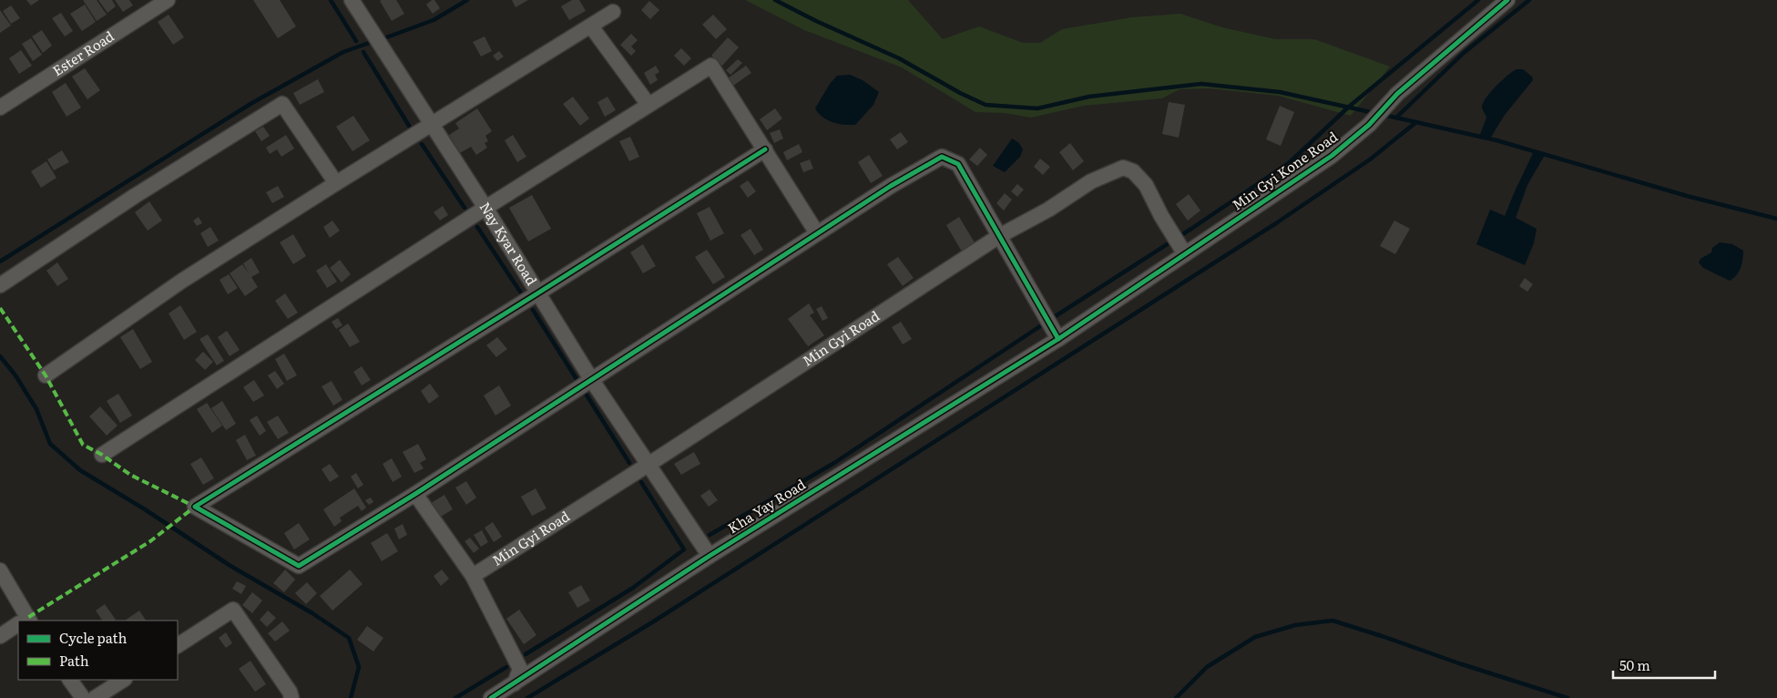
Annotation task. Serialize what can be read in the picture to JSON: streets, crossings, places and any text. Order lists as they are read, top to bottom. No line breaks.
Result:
{"streets":{"street":["Ester Road","Min Gyi Kone Road","Nay Kyar Road","Min Gyi Road","Kha Yay Road"]},"crossings":[["Min Gyi Kone Road","Min Gyi Road"],["Min Gyi Kone Road","Kha Yay Road"],["Nay Kyar Road","Min Gyi Road"],["Nay Kyar Road","Kha Yay Road"]],"legend":["Cycle path","Path"],"scale_bar":"50 m"}
